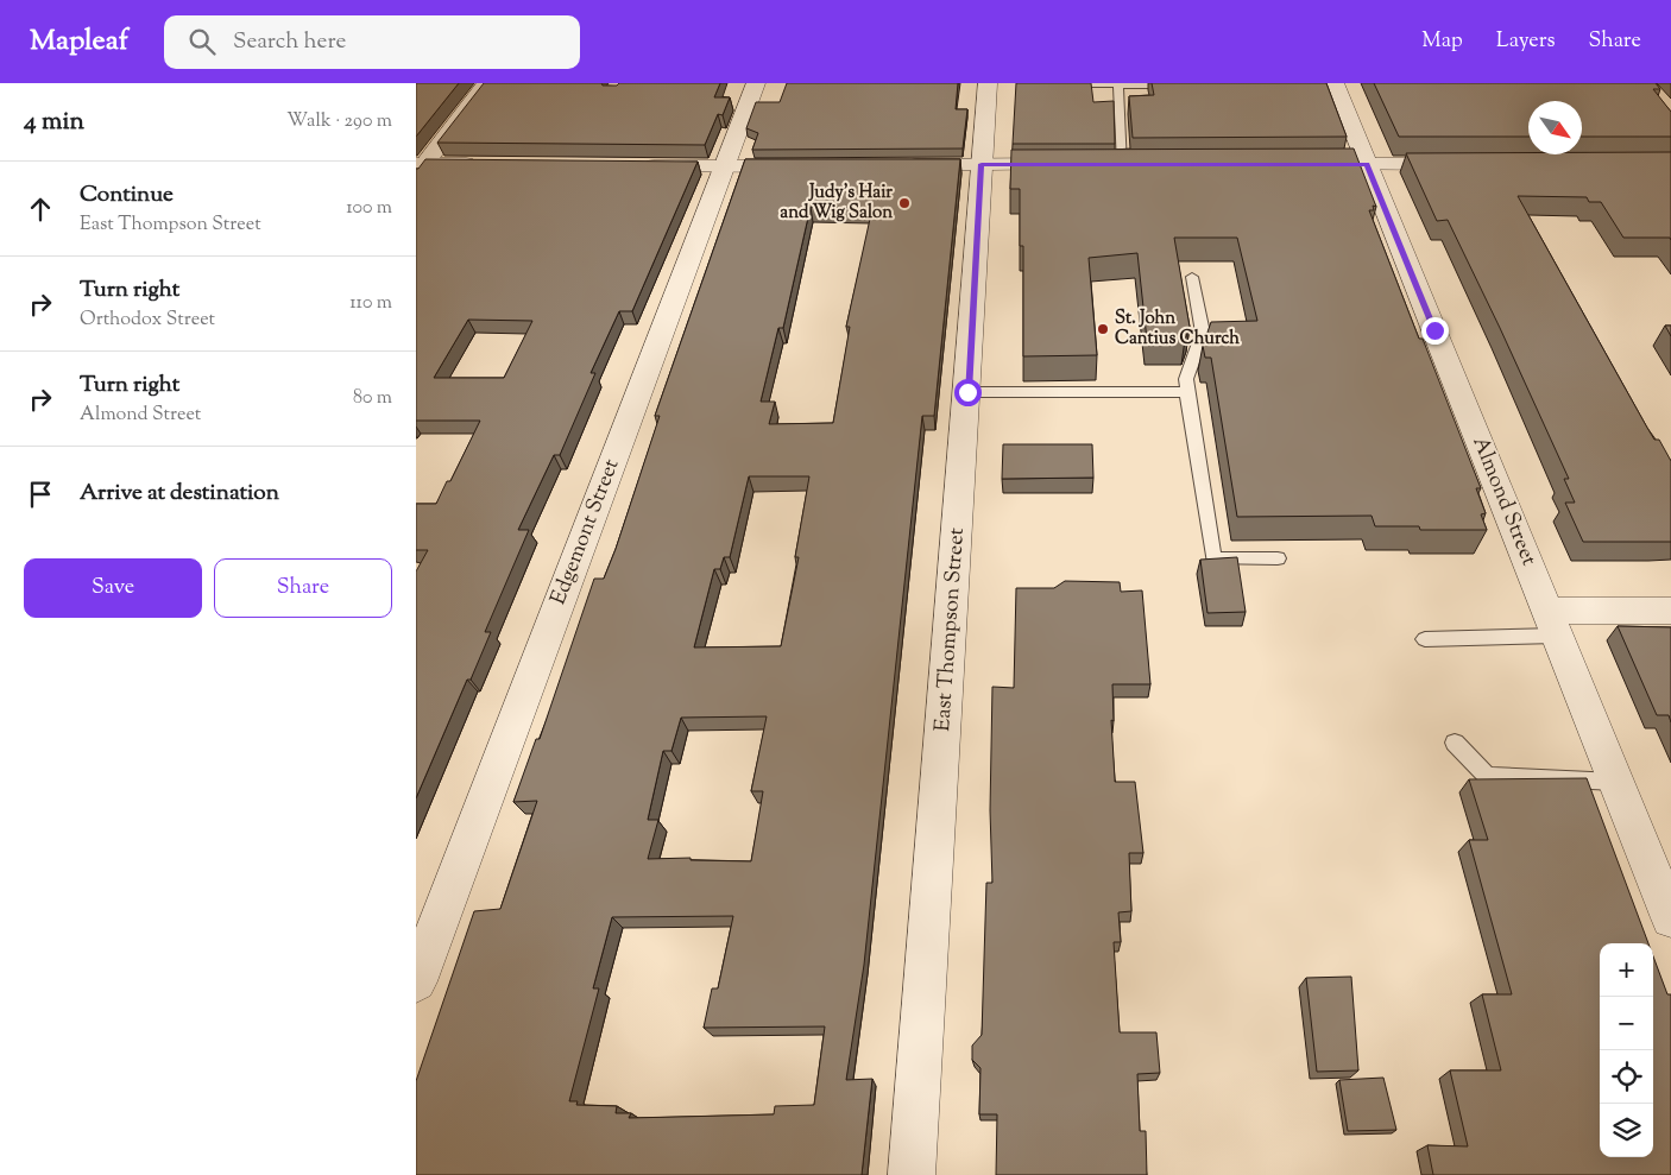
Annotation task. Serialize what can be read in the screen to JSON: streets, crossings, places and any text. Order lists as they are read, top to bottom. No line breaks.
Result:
{"streets":{"street":["Almond Street","Edgemont Street","East Thompson Street"]},"places":["Judy's Hair and Wig Salon","St. John Cantius Church"],"north":"bottom right","page":{"header":"Mapleaf","search":"Search here","nav":["Map","Layers","Share"],"heading":["4 min","Walk · 290 m"],"list":[["Continue","East Thompson Street","100 m"],["Turn right","Orthodox Street","110 m"],["Turn right","Almond Street","80 m"],"Arrive at destination"],"buttons":["Save","Share"],"map_buttons":["+","−"]}}
